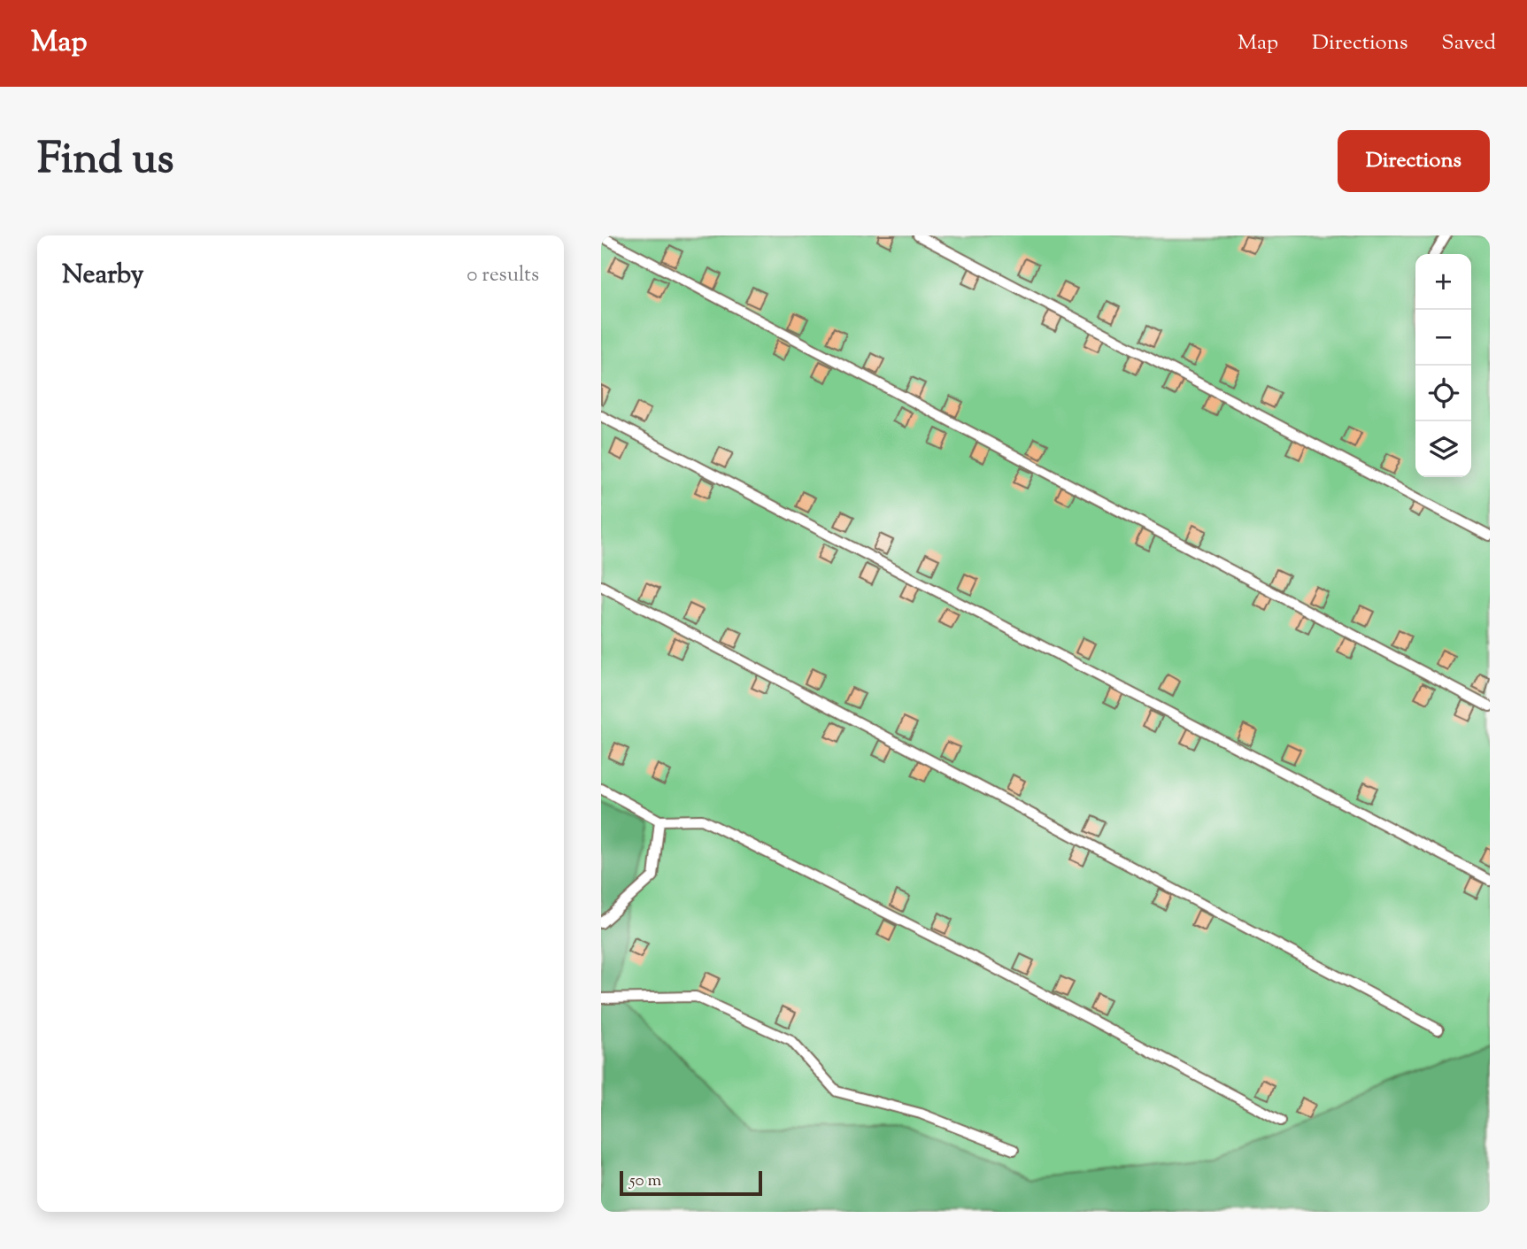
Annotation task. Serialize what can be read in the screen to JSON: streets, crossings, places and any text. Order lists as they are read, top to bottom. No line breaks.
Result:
{"scale_bar":"50 m","page":{"header":"Map","nav":["Map","Directions","Saved"],"title":"Find us","buttons":"Directions","heading":["Nearby","0 results"],"map_buttons":["+","−"],"scale":"50 m"}}
